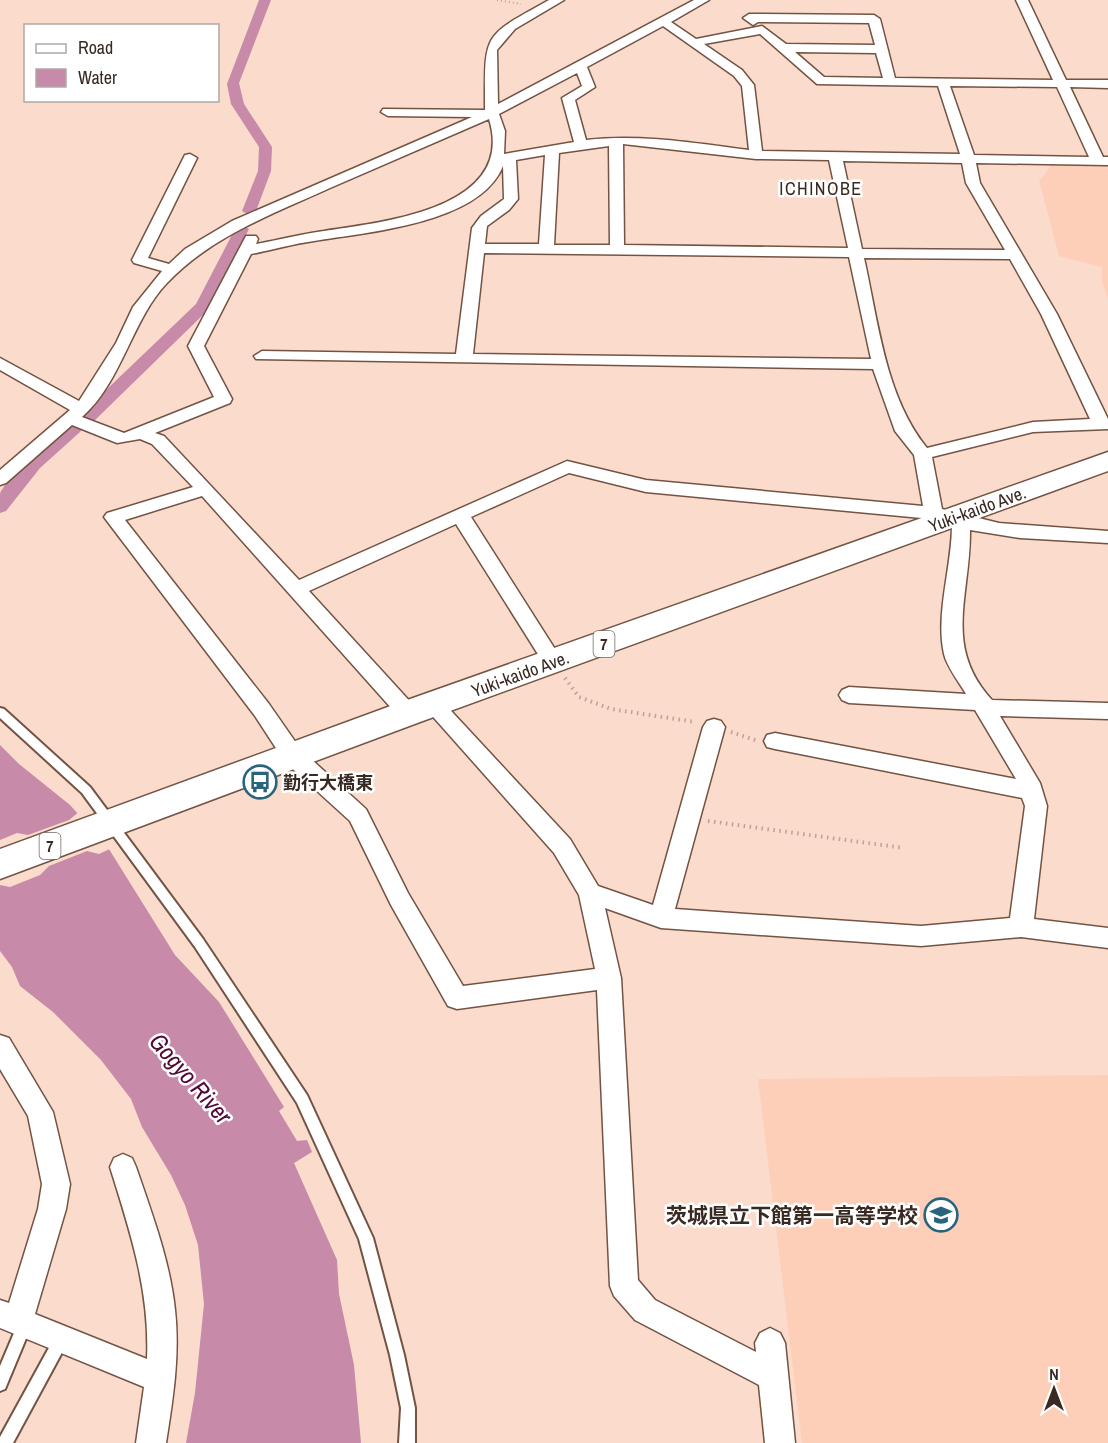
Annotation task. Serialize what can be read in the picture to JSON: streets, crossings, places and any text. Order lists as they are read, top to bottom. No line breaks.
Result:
{"streets":{"main road":["Yuki-kaido Ave.","7"]},"districts":["ICHINOBE"],"water":["Gogyo River"],"places":{"bus stop":["勤行大橋東"],"school or university":["茨城県立下館第一高等学校"]},"legend":["Road","Water"],"north":"top"}
